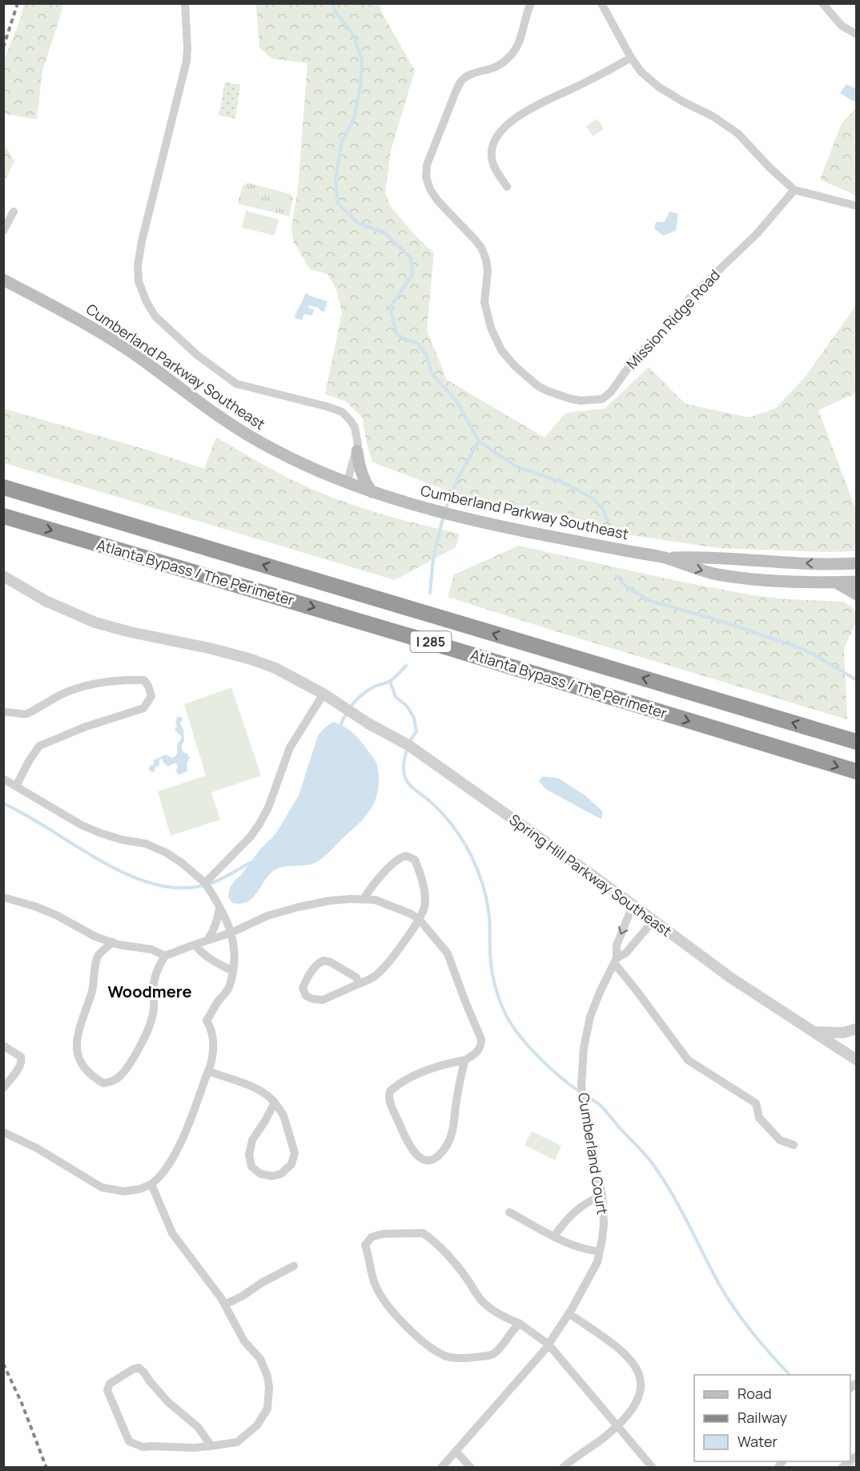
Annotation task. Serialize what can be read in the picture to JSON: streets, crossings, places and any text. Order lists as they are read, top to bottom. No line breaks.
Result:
{"streets":{"highway":["Atlanta Bypass / The Perimeter","I 285"],"main road":["Cumberland Parkway Southeast"],"street":["Mission Ridge Road","Spring Hill Parkway Southeast","Cumberland Court"]},"crossings":[["Spring Hill Parkway Southeast","Cumberland Court"]],"districts":["Woodmere"],"legend":["Road","Railway","Water"]}
